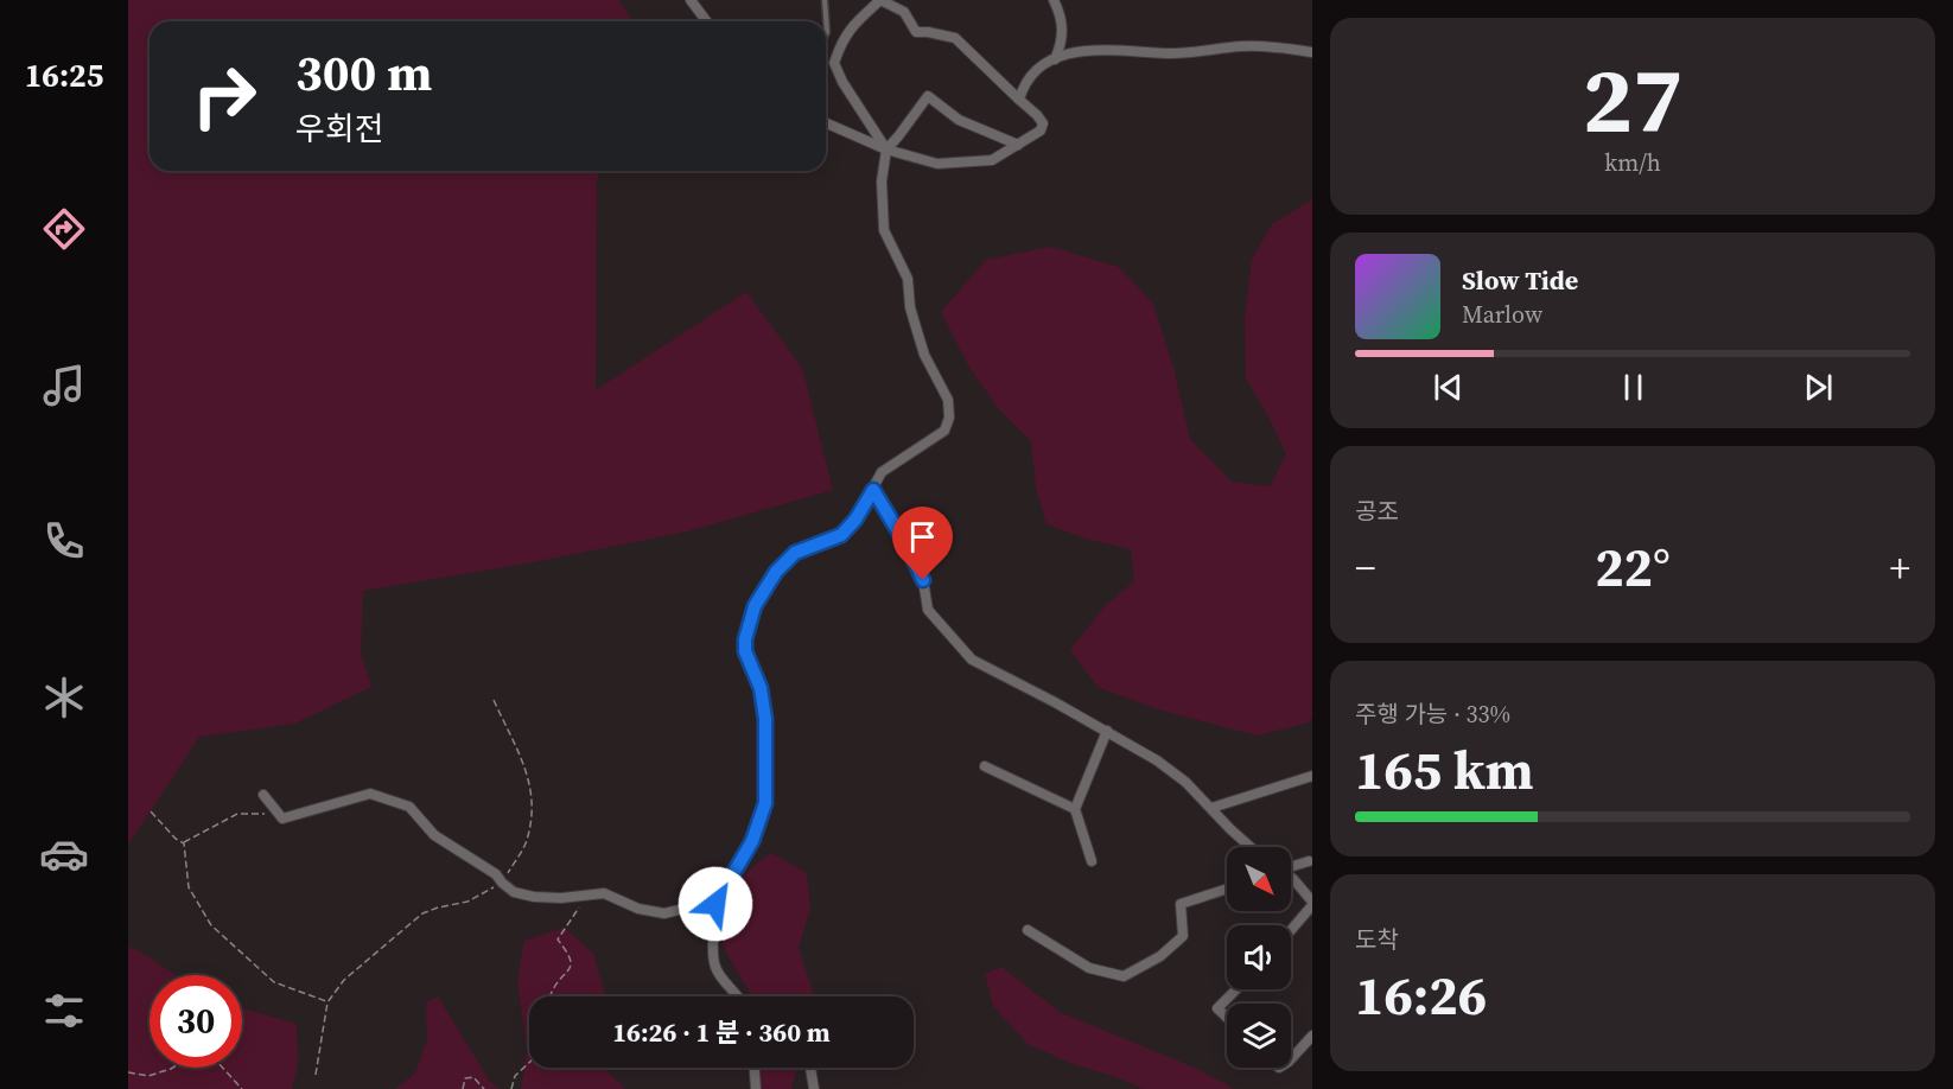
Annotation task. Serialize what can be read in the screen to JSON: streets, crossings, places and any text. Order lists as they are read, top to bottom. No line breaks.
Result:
{"north":"bottom right","page":{"tabs":"16:25","tile":[["27","km/h"],"공조",["주행 가능 · 33%","165 km"],["도착","16:26"]],"turn":["300 m","우회전"],"song":["Slow Tide","Marlow"],"heat":["−","22°","+"],"limit":"30","trip":"16:26 · 1 분 · 360 m"}}
